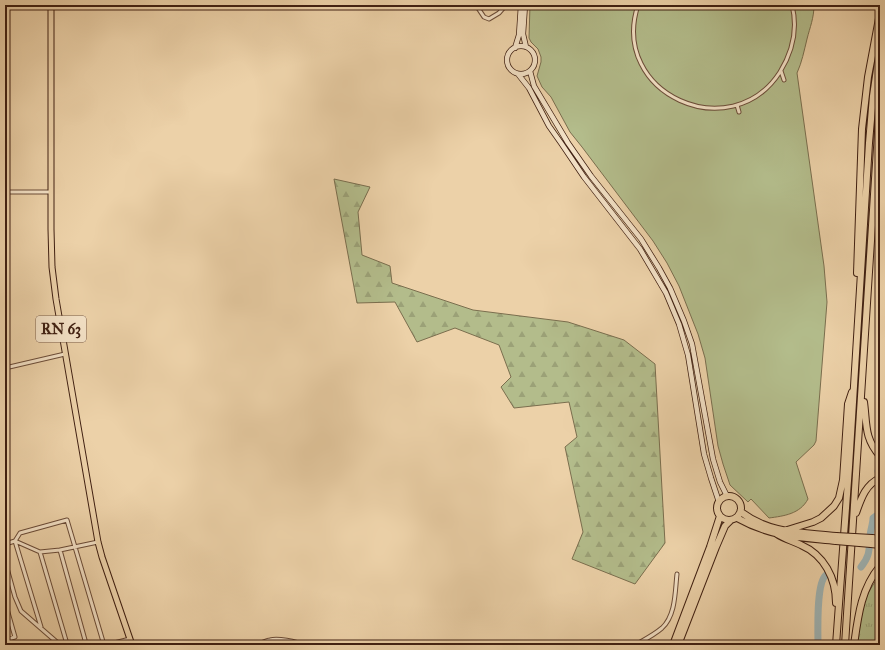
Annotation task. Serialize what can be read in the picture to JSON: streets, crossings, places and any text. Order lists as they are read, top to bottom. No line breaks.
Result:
{"streets":{"main road":["RN 63"]}}
